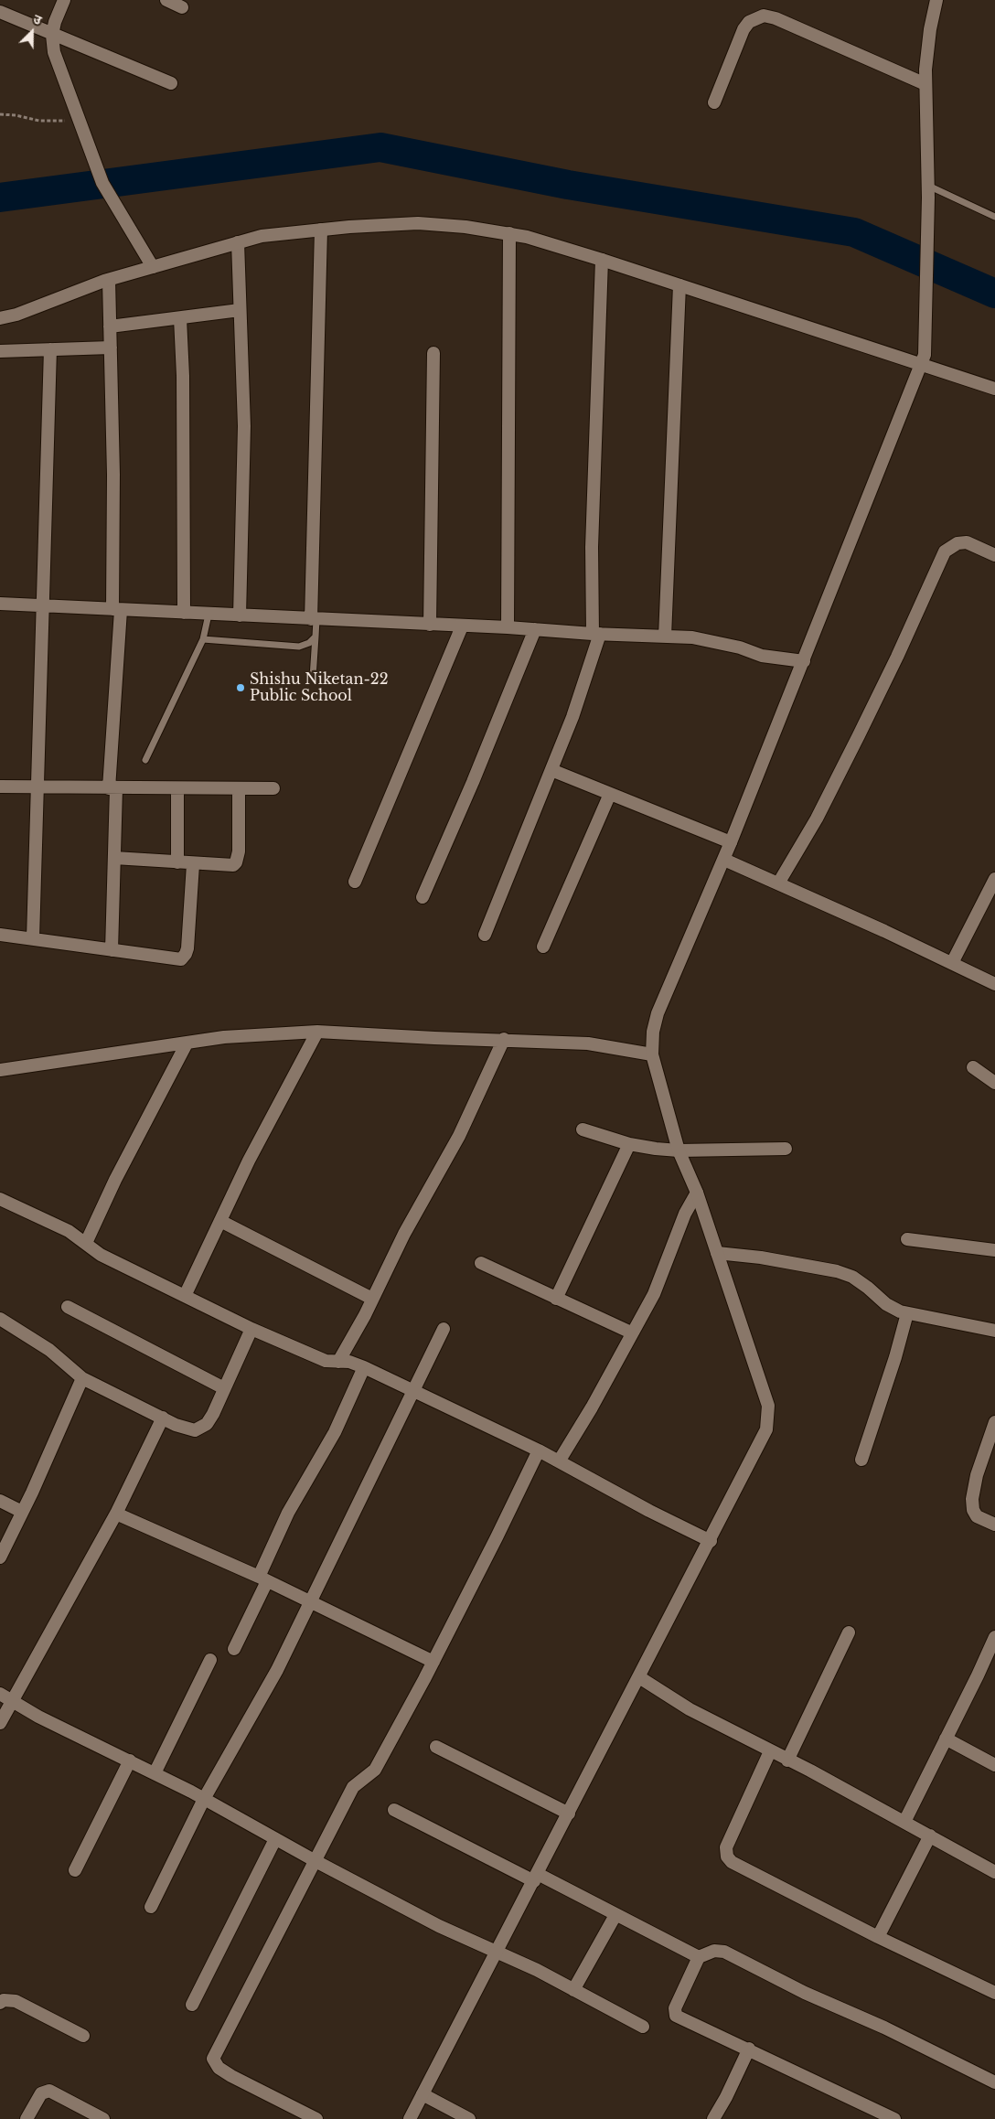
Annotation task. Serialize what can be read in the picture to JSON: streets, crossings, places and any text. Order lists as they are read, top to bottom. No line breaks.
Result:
{"places":["Shishu Niketan-22 Public School"],"north":"top right"}
